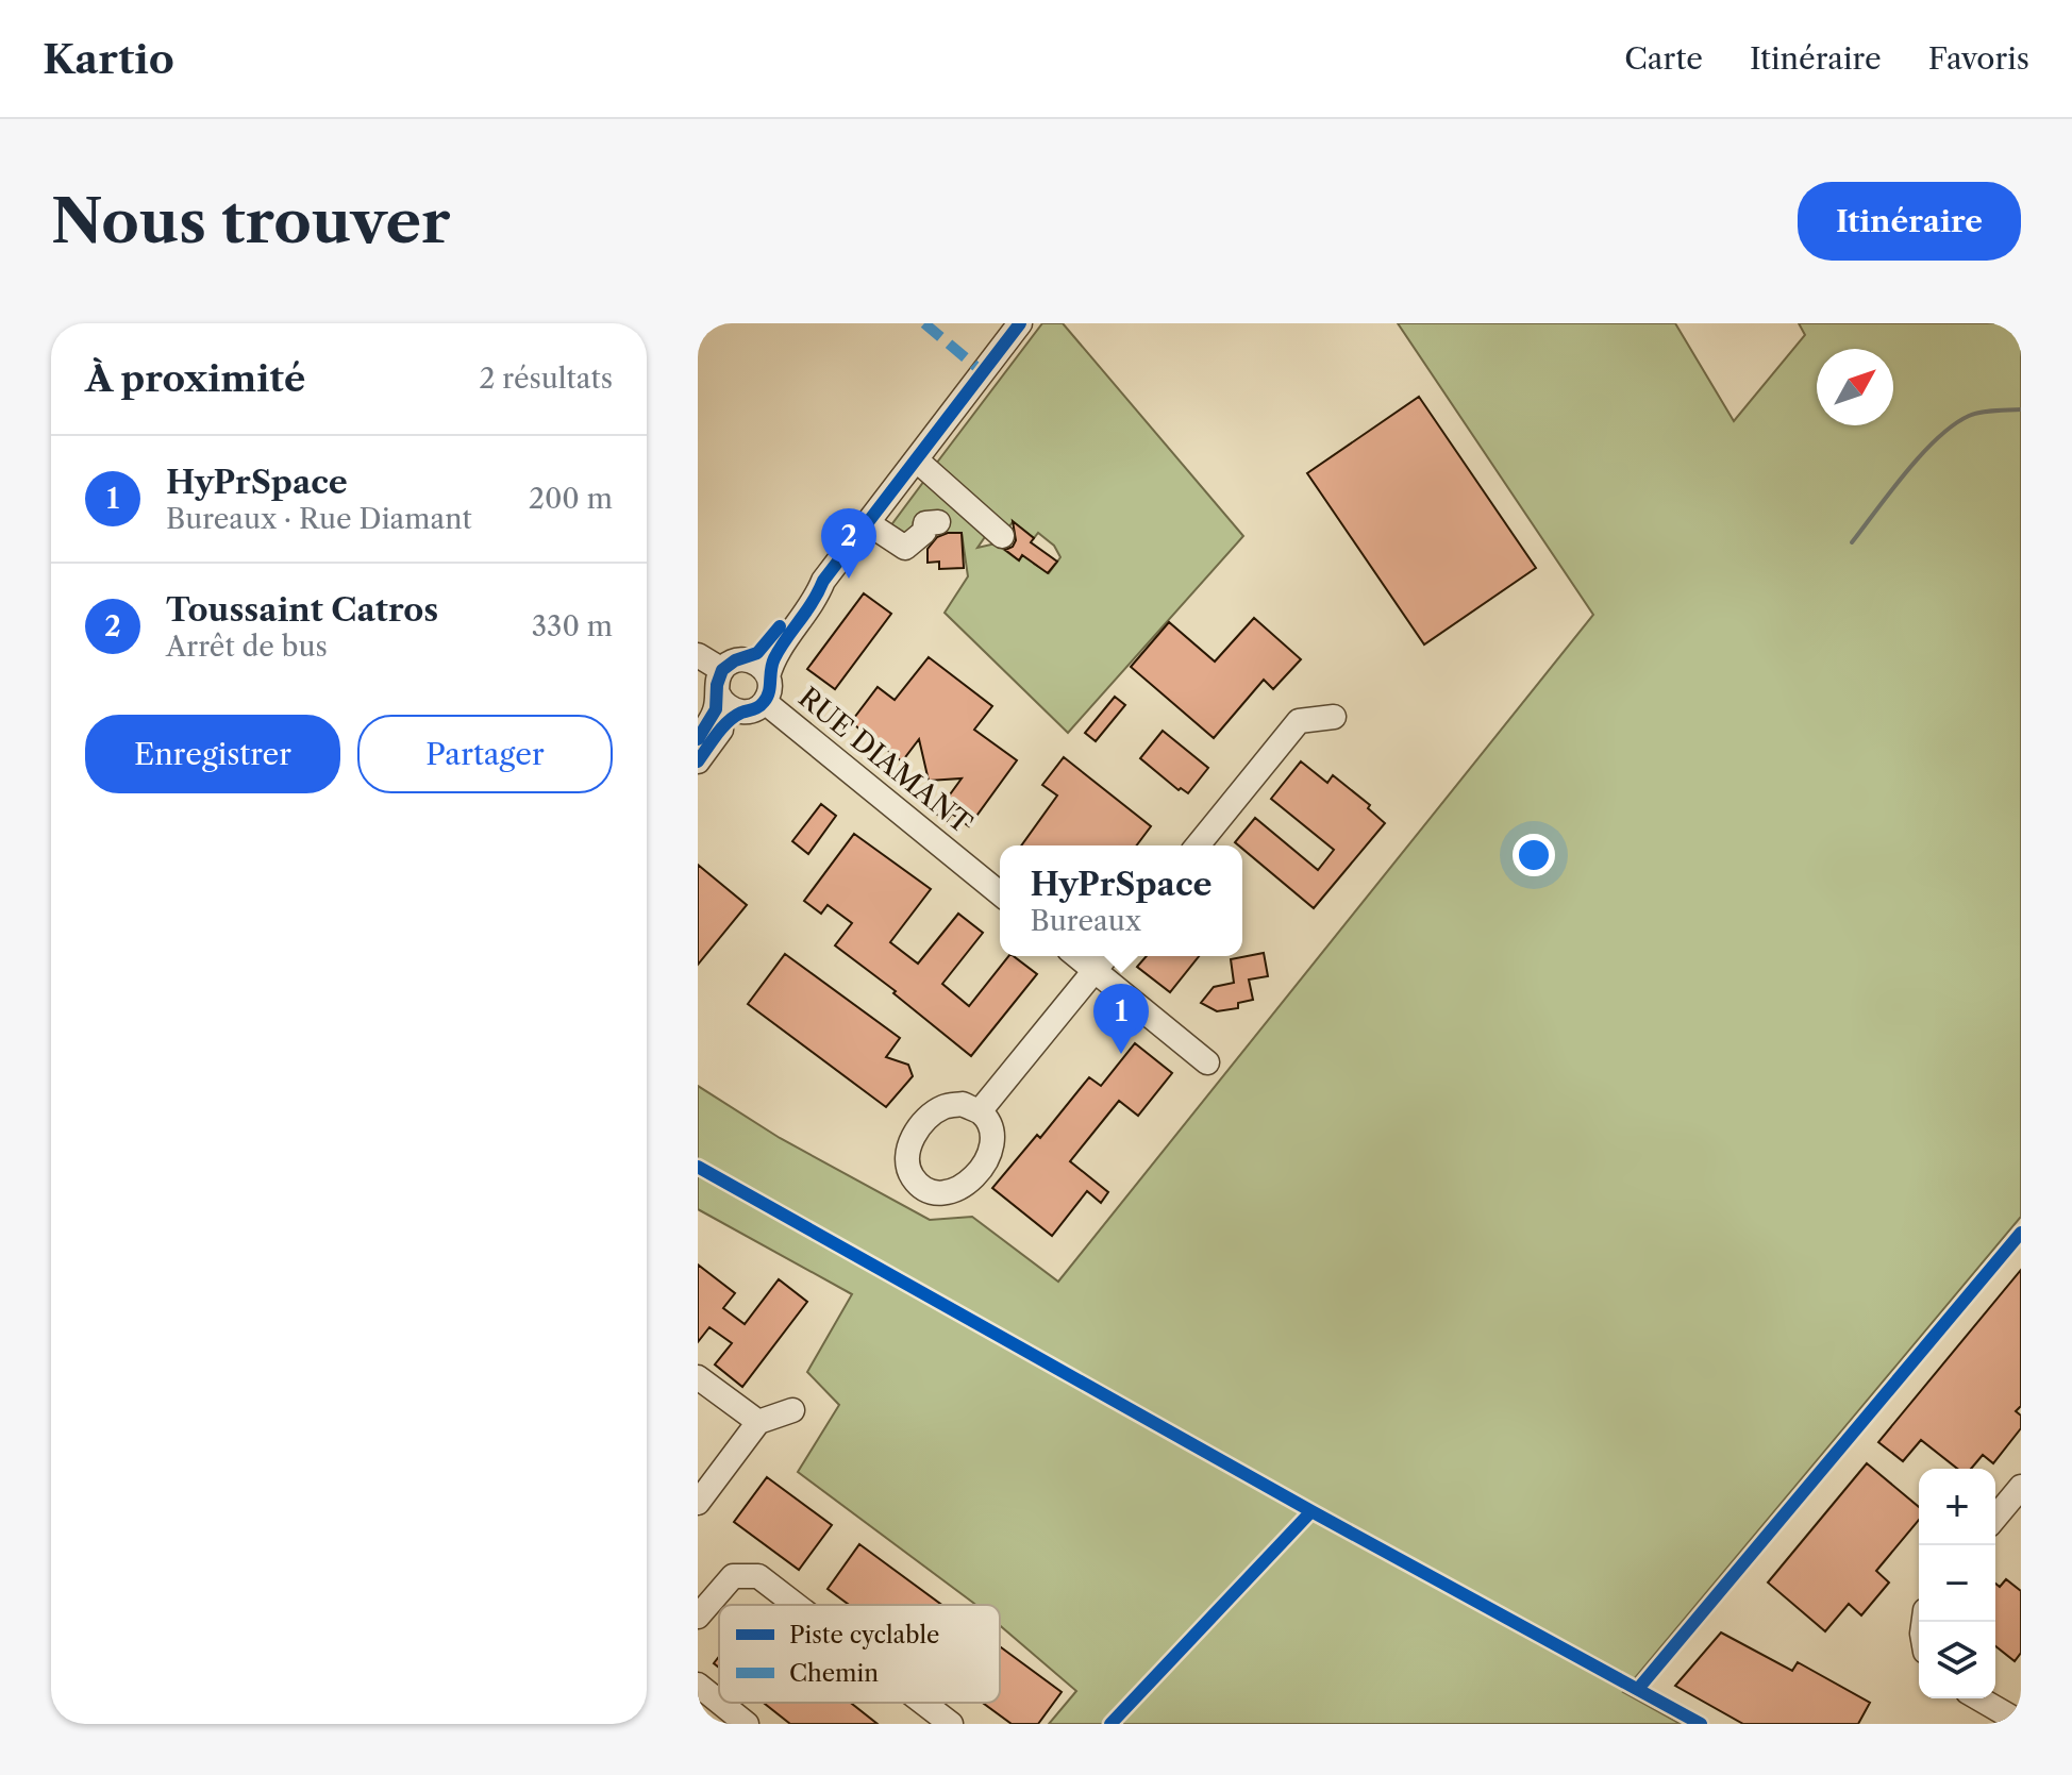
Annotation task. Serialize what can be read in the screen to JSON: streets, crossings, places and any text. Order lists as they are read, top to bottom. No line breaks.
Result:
{"streets":{"street":["RUE DIAMANT"]},"legend":["Piste cyclable","Chemin"],"north":"top right","page":{"header":"Kartio","nav":["Carte","Itinéraire","Favoris"],"buttons":["Itinéraire",["Enregistrer","Partager"]],"title":"Nous trouver","heading":["À proximité","2 résultats"],"list":[{"mark":"1","name":"HyPrSpace","note":"Bureaux · Rue Diamant","value":"200 m"},{"mark":"2","name":"Toussaint Catros","note":"Arrêt de bus","value":"330 m"}],"pins":["2","1"],"popup":["HyPrSpace","Bureaux"],"map_buttons":["+","−"]}}
